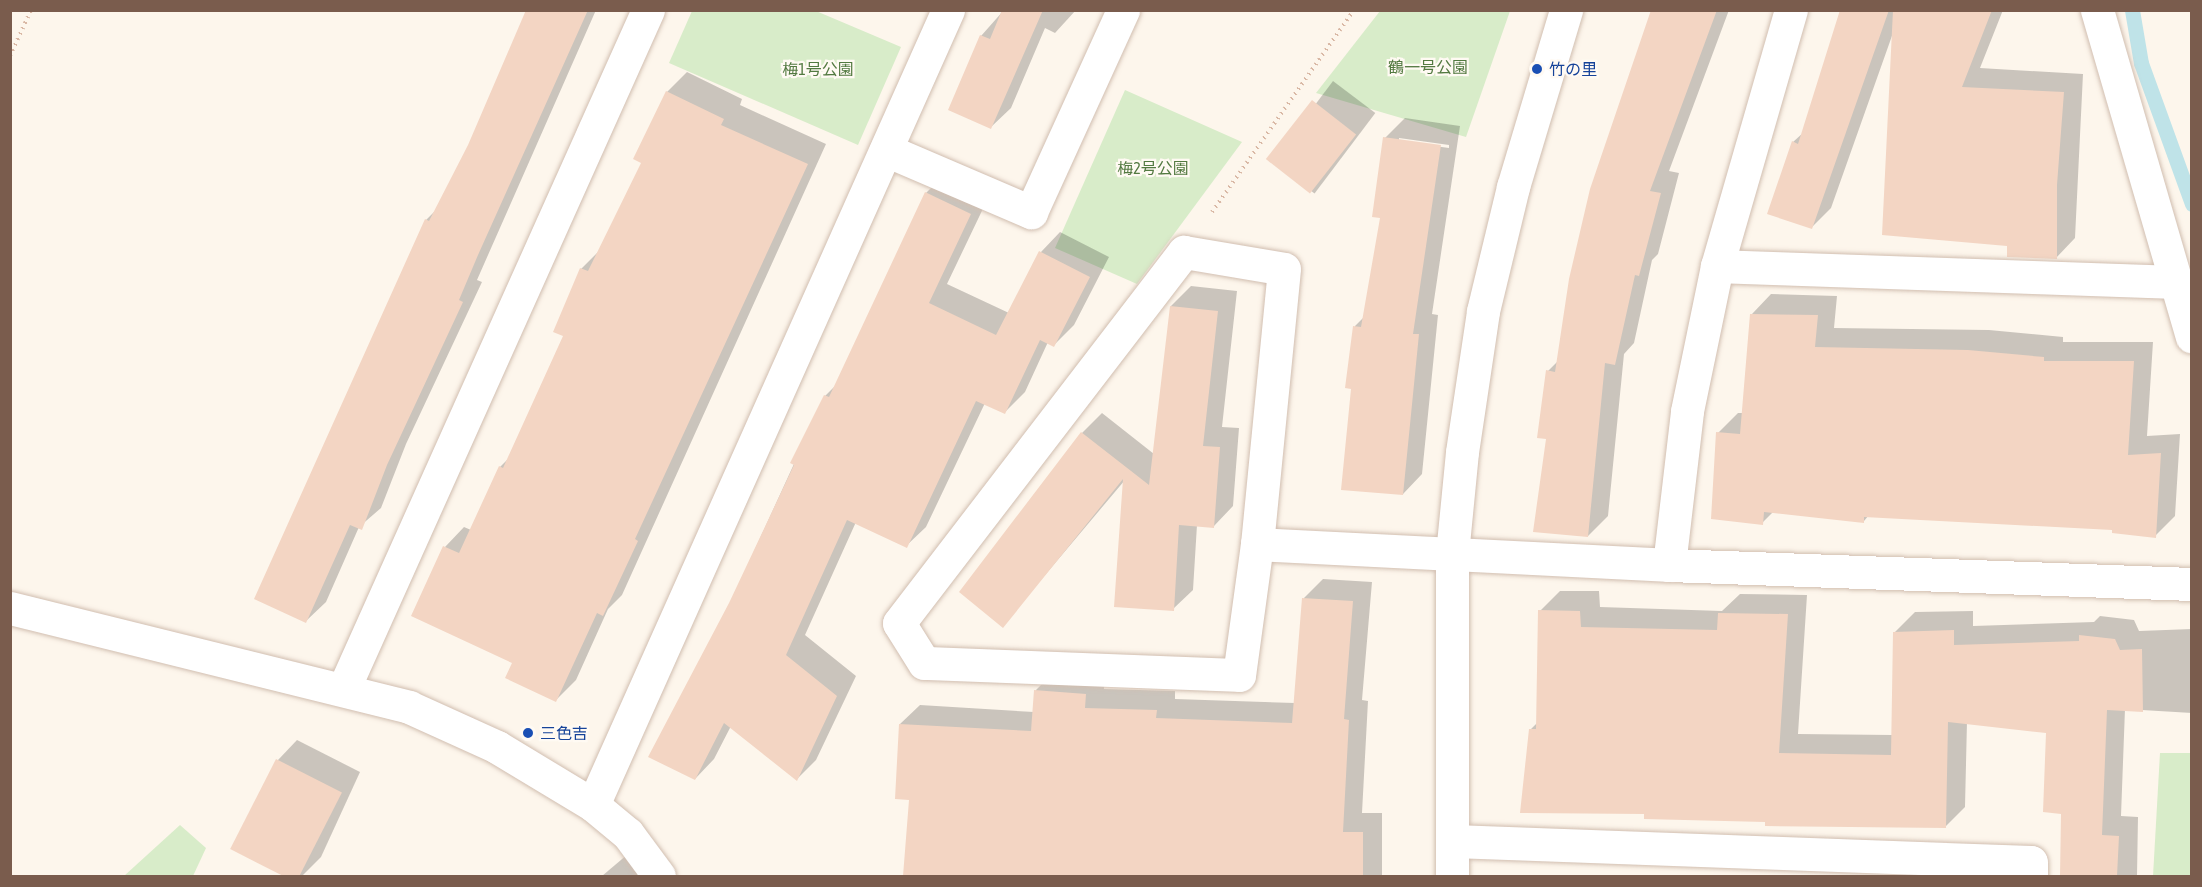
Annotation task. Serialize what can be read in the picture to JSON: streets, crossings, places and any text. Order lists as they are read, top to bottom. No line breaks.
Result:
{"parks":["鶴一号公園","梅1号公園","梅2号公園"],"places":["竹の里","三色吉"]}
